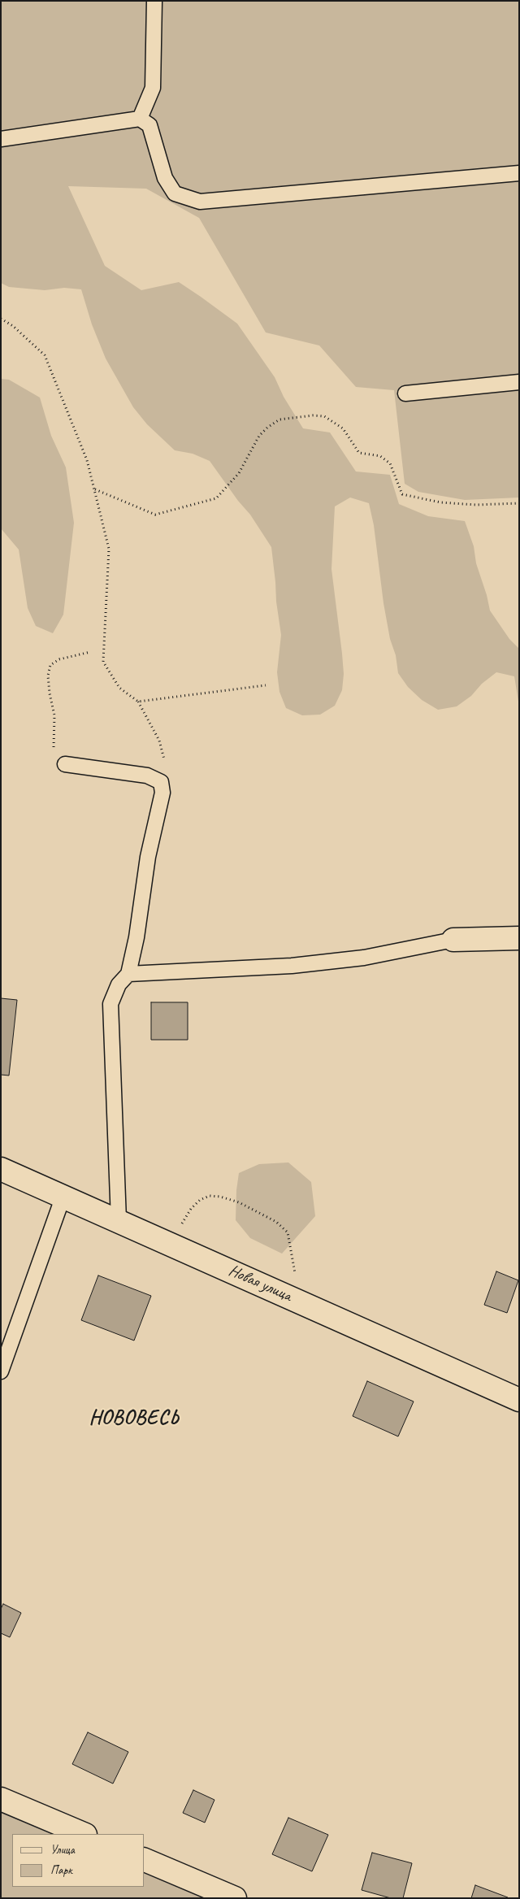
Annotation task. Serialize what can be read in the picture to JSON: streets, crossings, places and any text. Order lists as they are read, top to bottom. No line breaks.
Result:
{"streets":{"street":["Новая улица"]},"districts":["НОВОВЕСЬ"],"legend":["Улица","Парк"]}
